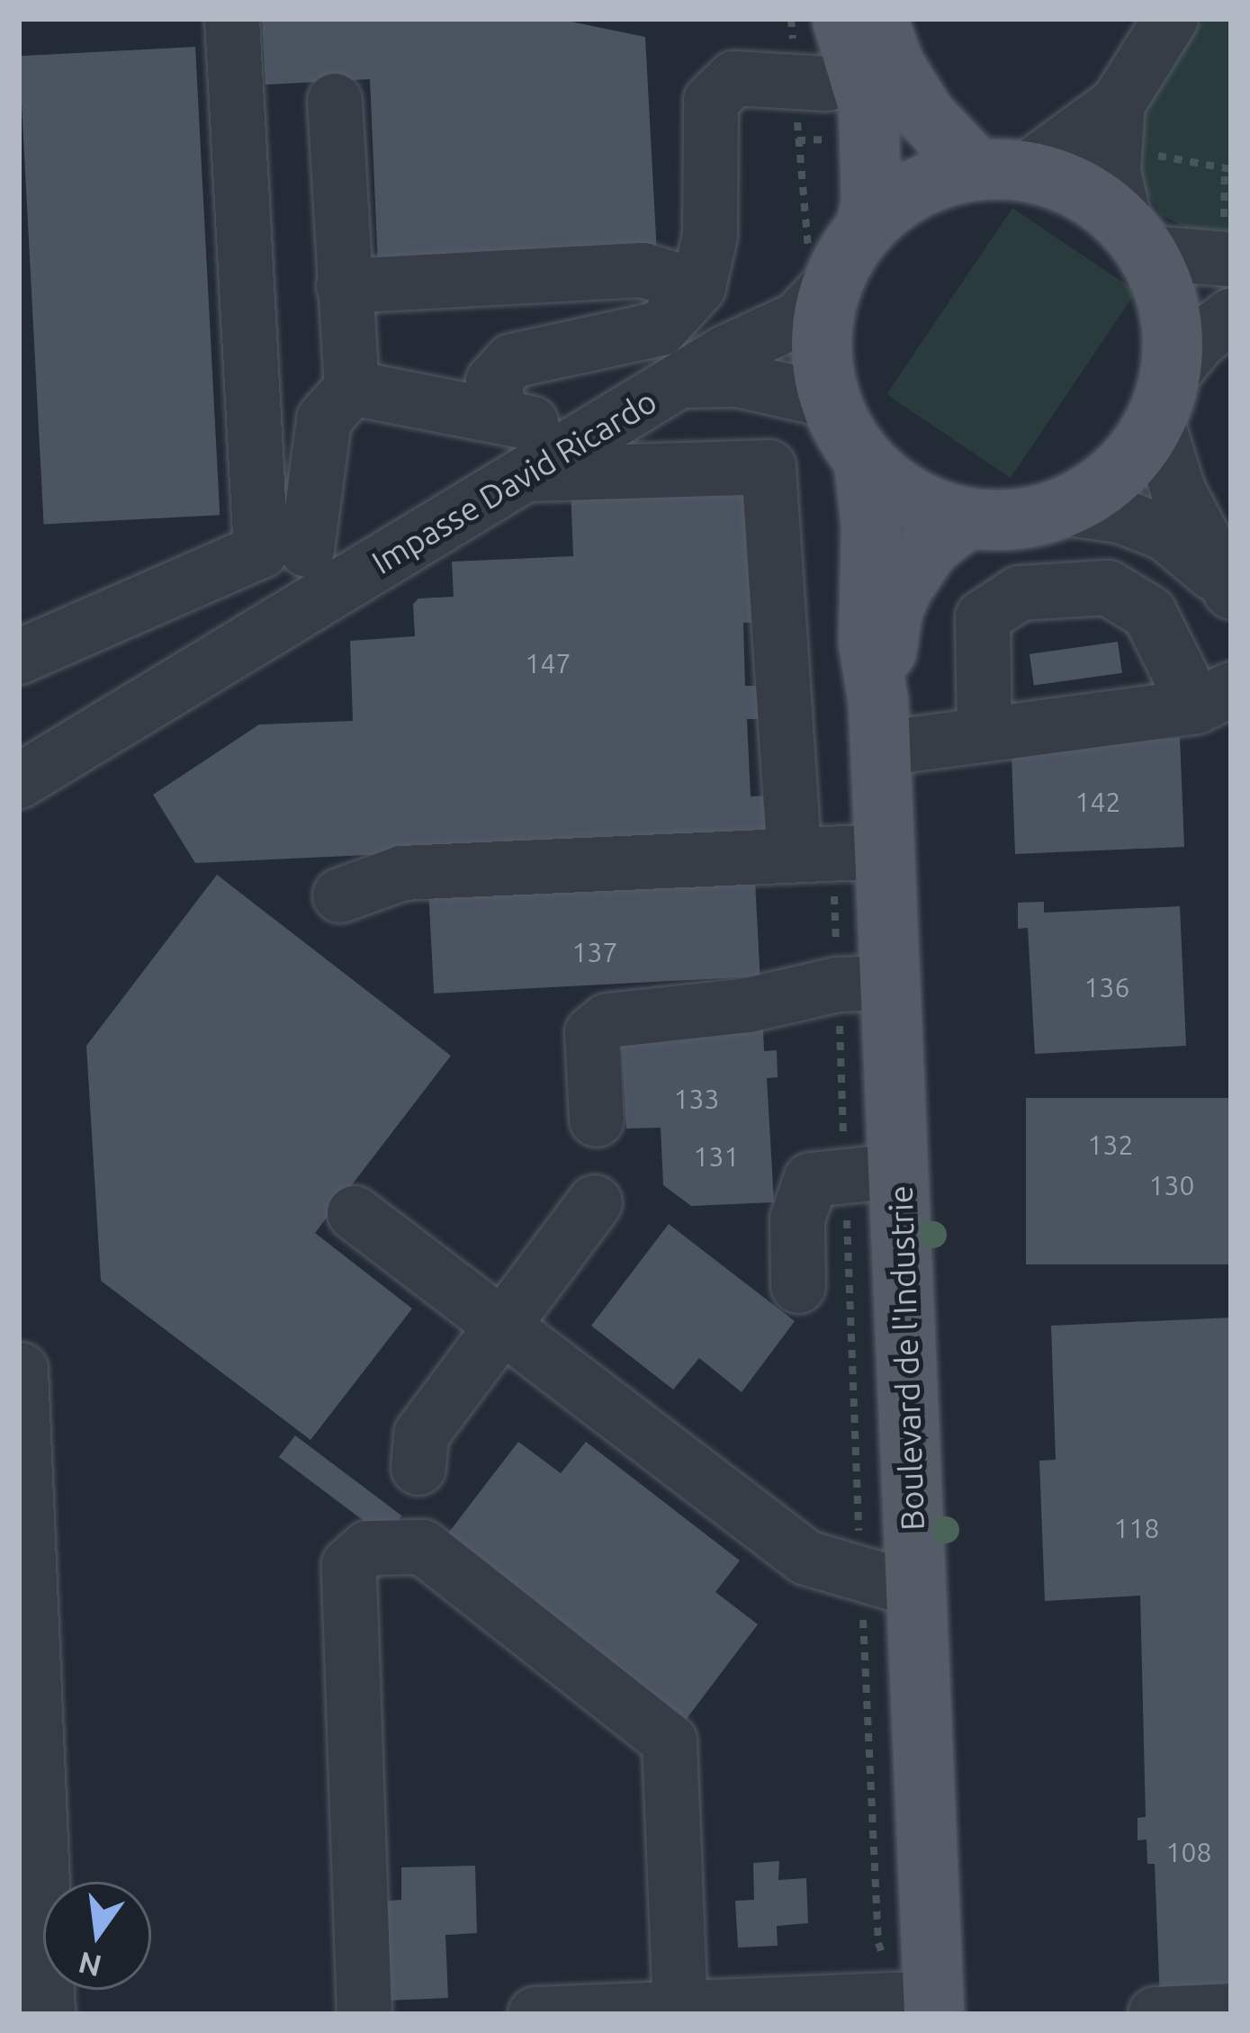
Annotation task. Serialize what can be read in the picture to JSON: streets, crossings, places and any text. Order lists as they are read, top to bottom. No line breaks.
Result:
{"streets":{"main road":["Boulevard de l'Industrie"],"street":["Impasse David Ricardo"]},"crossings":[["Impasse David Ricardo","Boulevard de l'Industrie"]],"house_numbers":["147","142","137","136","133","132","131","130","118","108"],"north":"bottom"}
